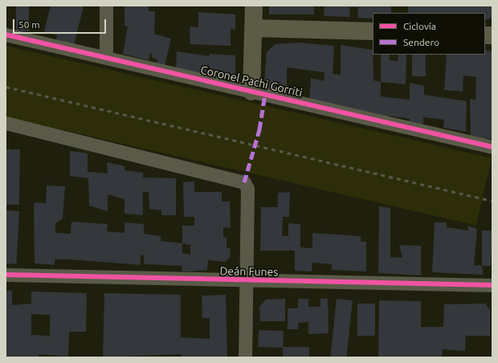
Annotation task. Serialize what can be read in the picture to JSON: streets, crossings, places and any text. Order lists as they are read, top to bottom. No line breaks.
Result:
{"streets":{"street":["Coronel Pachi Gorriti","Deán Funes"]},"legend":["Ciclovía","Sendero"],"scale_bar":"50 m"}
